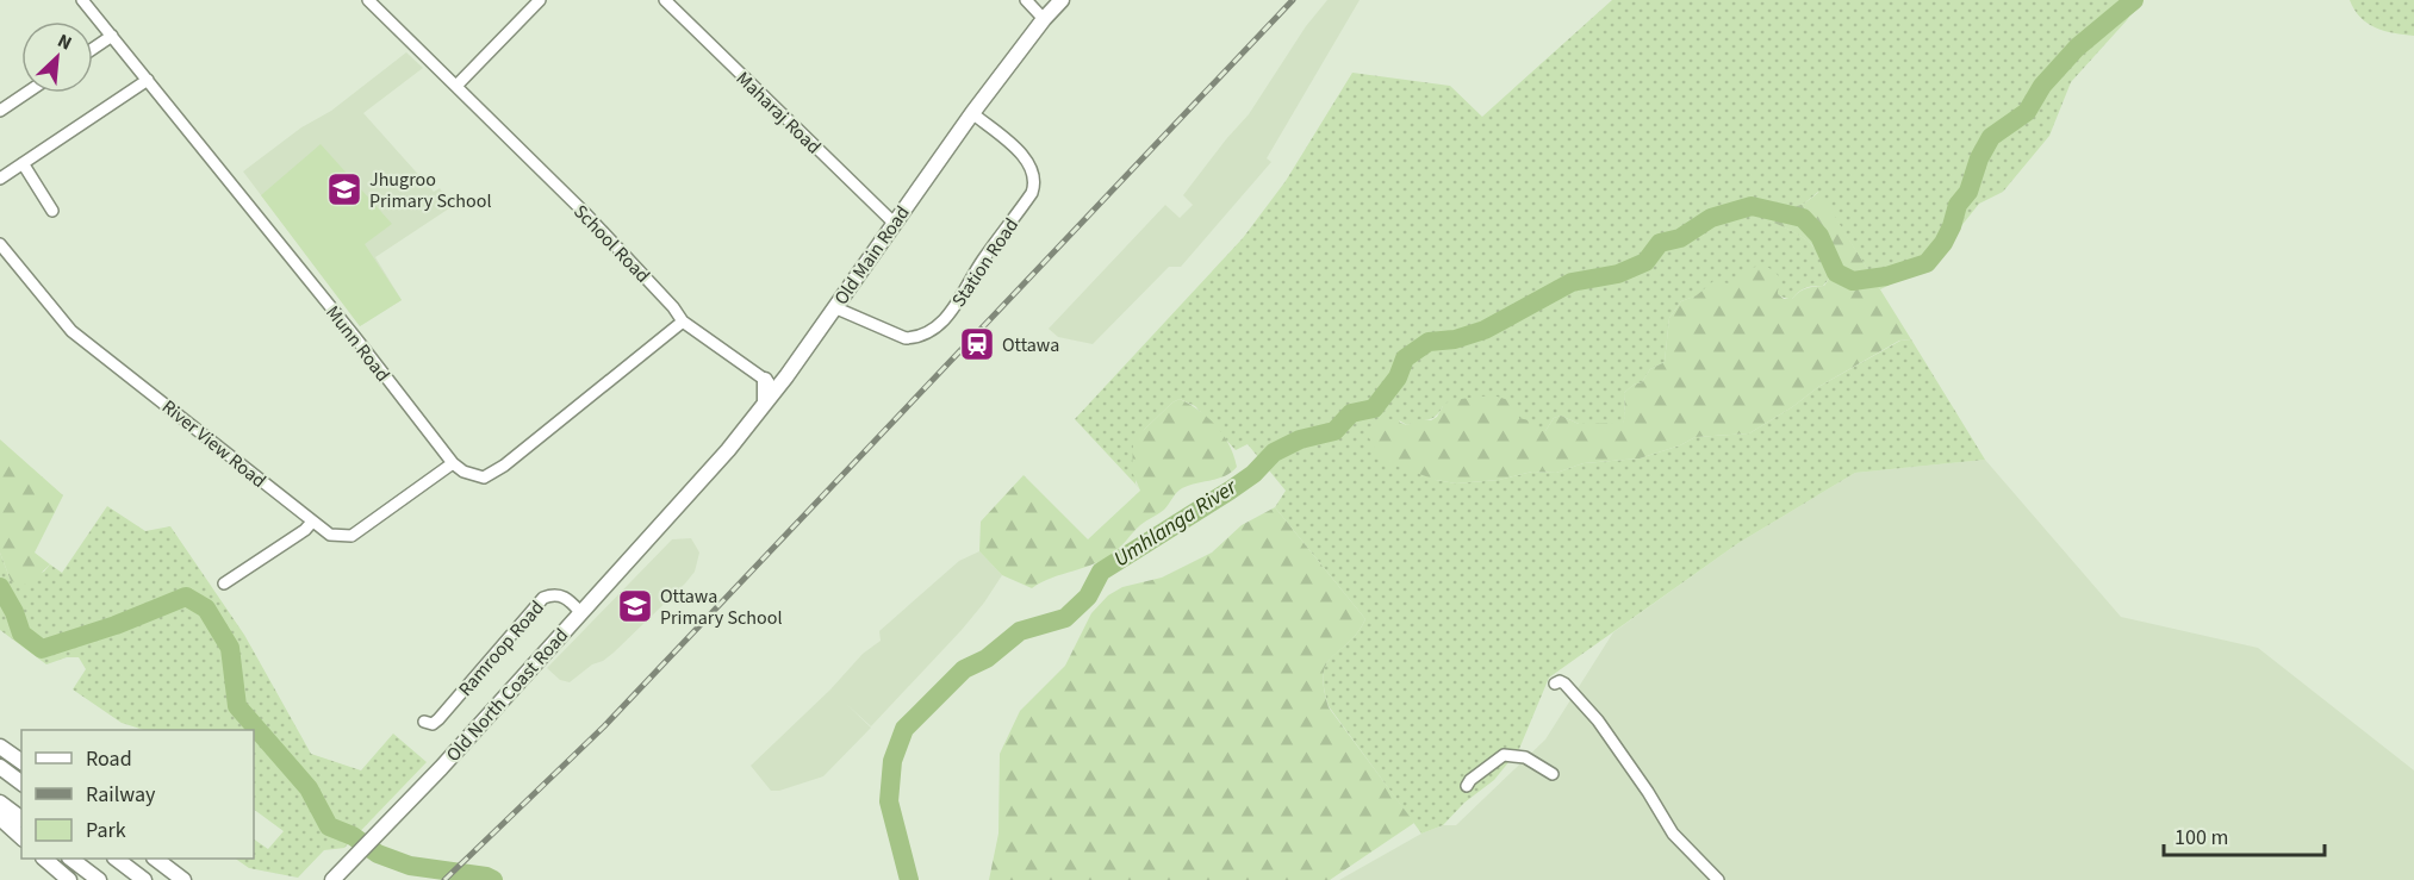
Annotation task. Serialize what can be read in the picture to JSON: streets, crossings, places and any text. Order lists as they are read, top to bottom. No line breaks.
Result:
{"streets":{"street":["Maharaj Road","School Road","Old Main Road","Station Road","Munn Road","River View Road","Ramroop Road","Old North Coast Road"]},"crossings":[["Maharaj Road","Old Main Road"],["School Road","Old Main Road"],["School Road","Munn Road"],["Old Main Road","Station Road"],["Old Main Road","Old North Coast Road"],["Munn Road","River View Road"],["Ramroop Road","Old North Coast Road"]],"water":["Umhlanga River"],"places":{"school or university":["Jhugroo Primary School","Ottawa Primary School"],"station":["Ottawa"]},"legend":["Road","Railway","Park"],"scale_bar":"100 m","north":"top right"}
